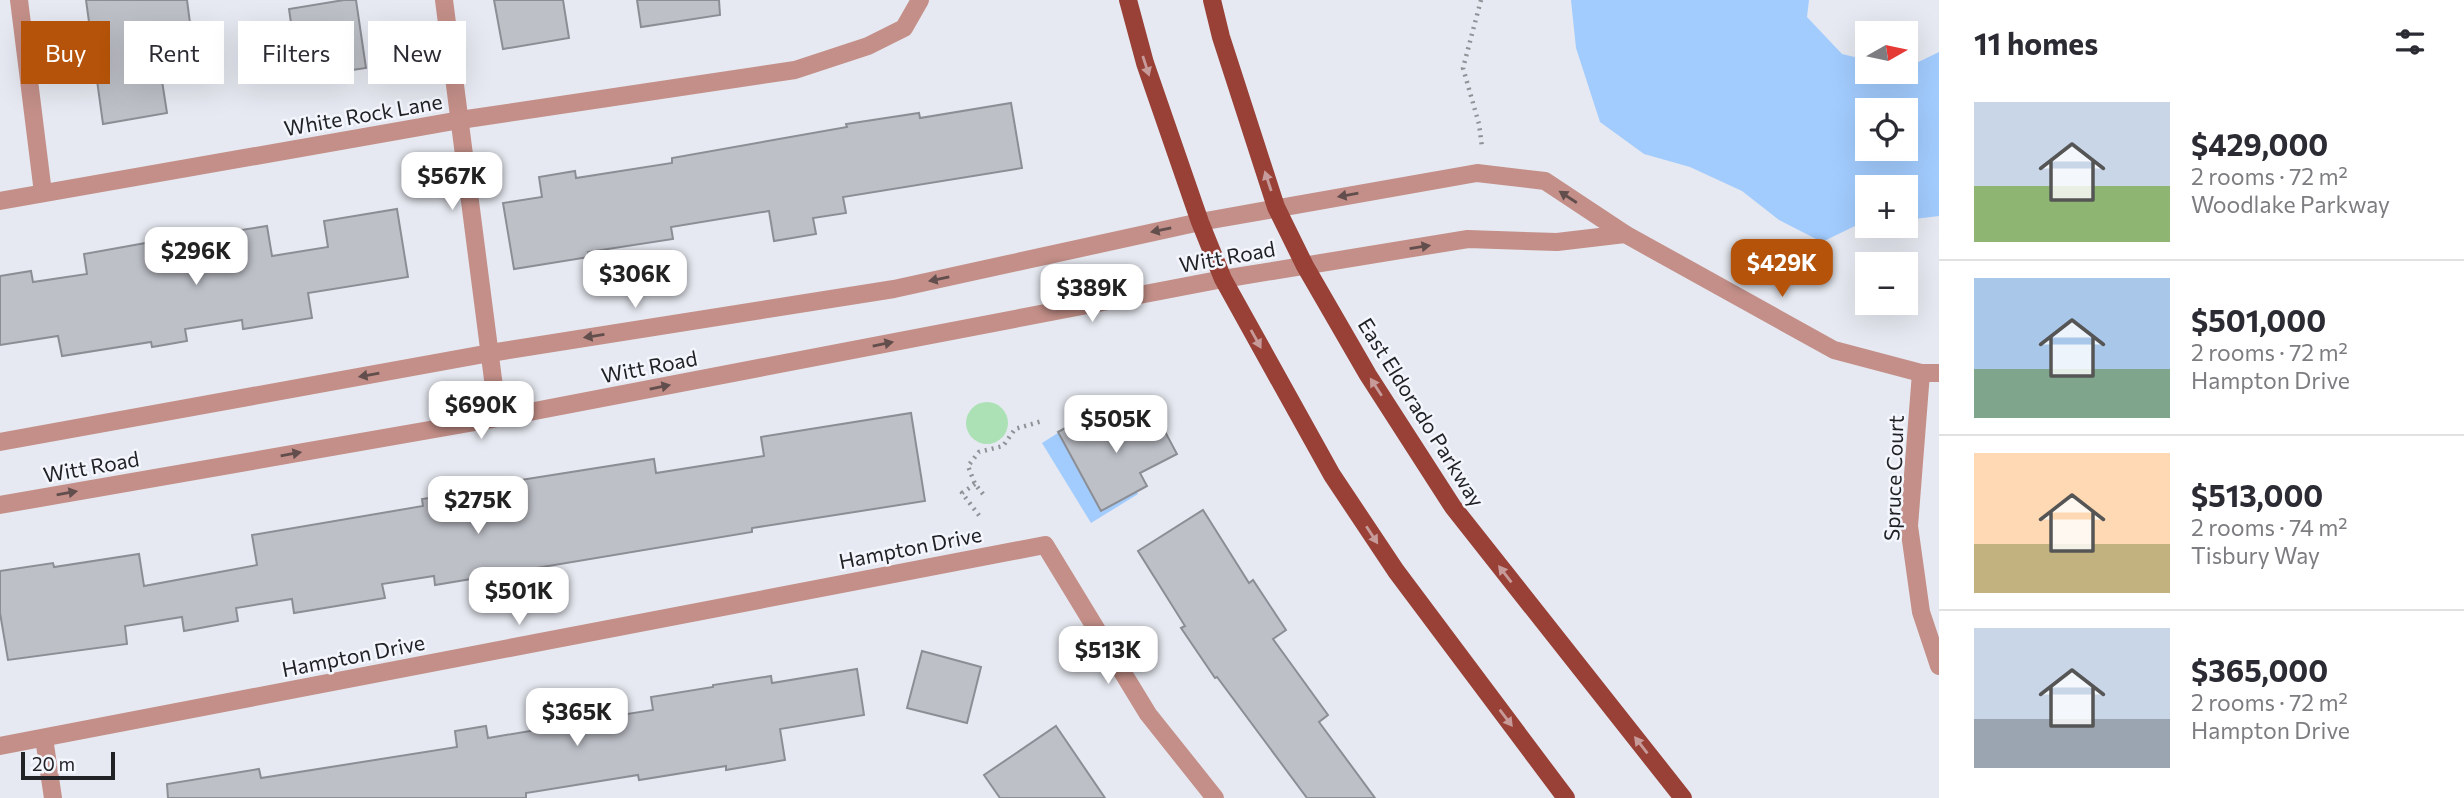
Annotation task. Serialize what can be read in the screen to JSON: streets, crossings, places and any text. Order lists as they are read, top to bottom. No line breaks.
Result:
{"streets":{"main road":["East Eldorado Parkway"],"street":["White Rock Lane","Witt Road","Spruce Court","Hampton Drive"]},"crossings":[["Witt Road","East Eldorado Parkway"],["Witt Road","Spruce Court"]],"scale_bar":"20 m","north":"right","page":{"heading":"11 homes","map_buttons":["+","−"],"chip":["Buy","Rent","Filters","New"],"list":[{"name":"$429,000","note":"2 rooms · 72 m² · Woodlake Parkway"},{"name":"$501,000","note":"2 rooms · 72 m² · Hampton Drive"},{"name":"$513,000","note":"2 rooms · 74 m² · Tisbury Way"},{"name":"$365,000","note":"2 rooms · 72 m² · Hampton Drive"}],"price":["$567K","$296K","$429K","$306K","$389K","$690K","$505K","$275K","$501K","$513K","$365K"],"scale":"20 m"}}
